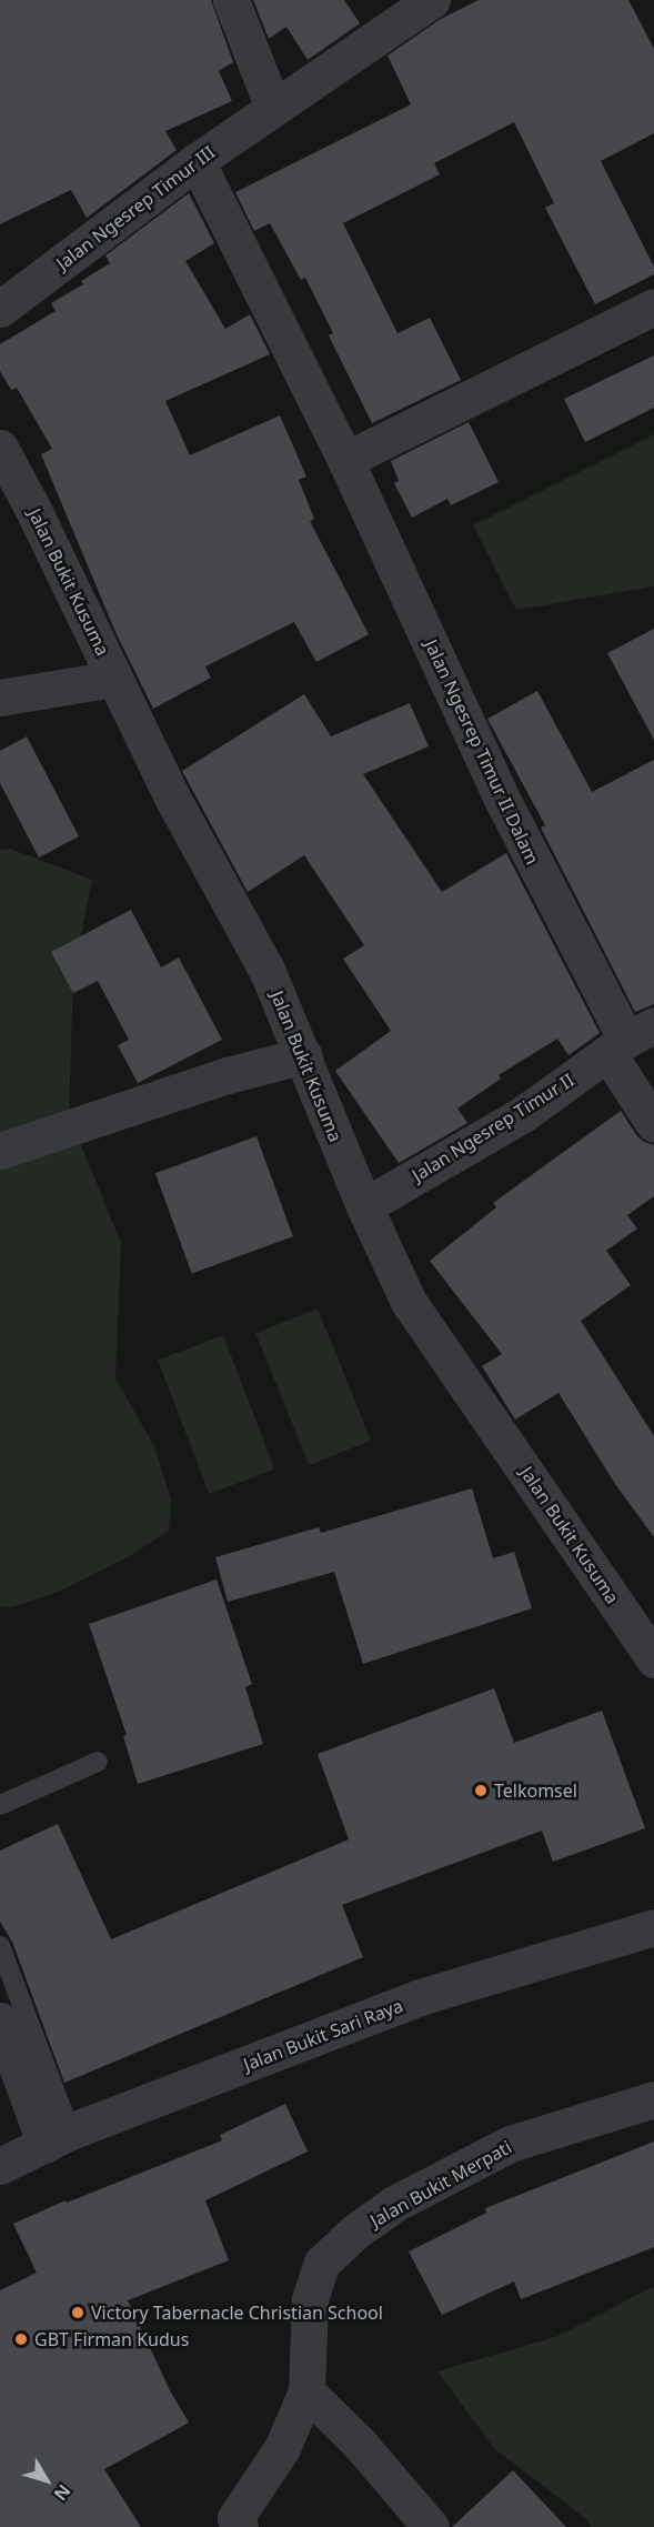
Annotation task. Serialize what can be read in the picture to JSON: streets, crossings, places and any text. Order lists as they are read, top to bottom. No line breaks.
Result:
{"streets":{"street":["Jalan Ngesrep Timur III","Jalan Bukit Kusuma","Jalan Ngesrep Timur II Dalam","Jalan Ngesrep Timur II","Jalan Bukit Sari Raya","Jalan Bukit Merpati"]},"crossings":[["Jalan Ngesrep Timur III","Jalan Ngesrep Timur II Dalam"],["Jalan Bukit Kusuma","Jalan Ngesrep Timur II"],["Jalan Ngesrep Timur II Dalam","Jalan Ngesrep Timur II"]],"places":["Telkomsel","Victory Tabernacle Christian School","GBT Firman Kudus"],"north":"bottom right"}
